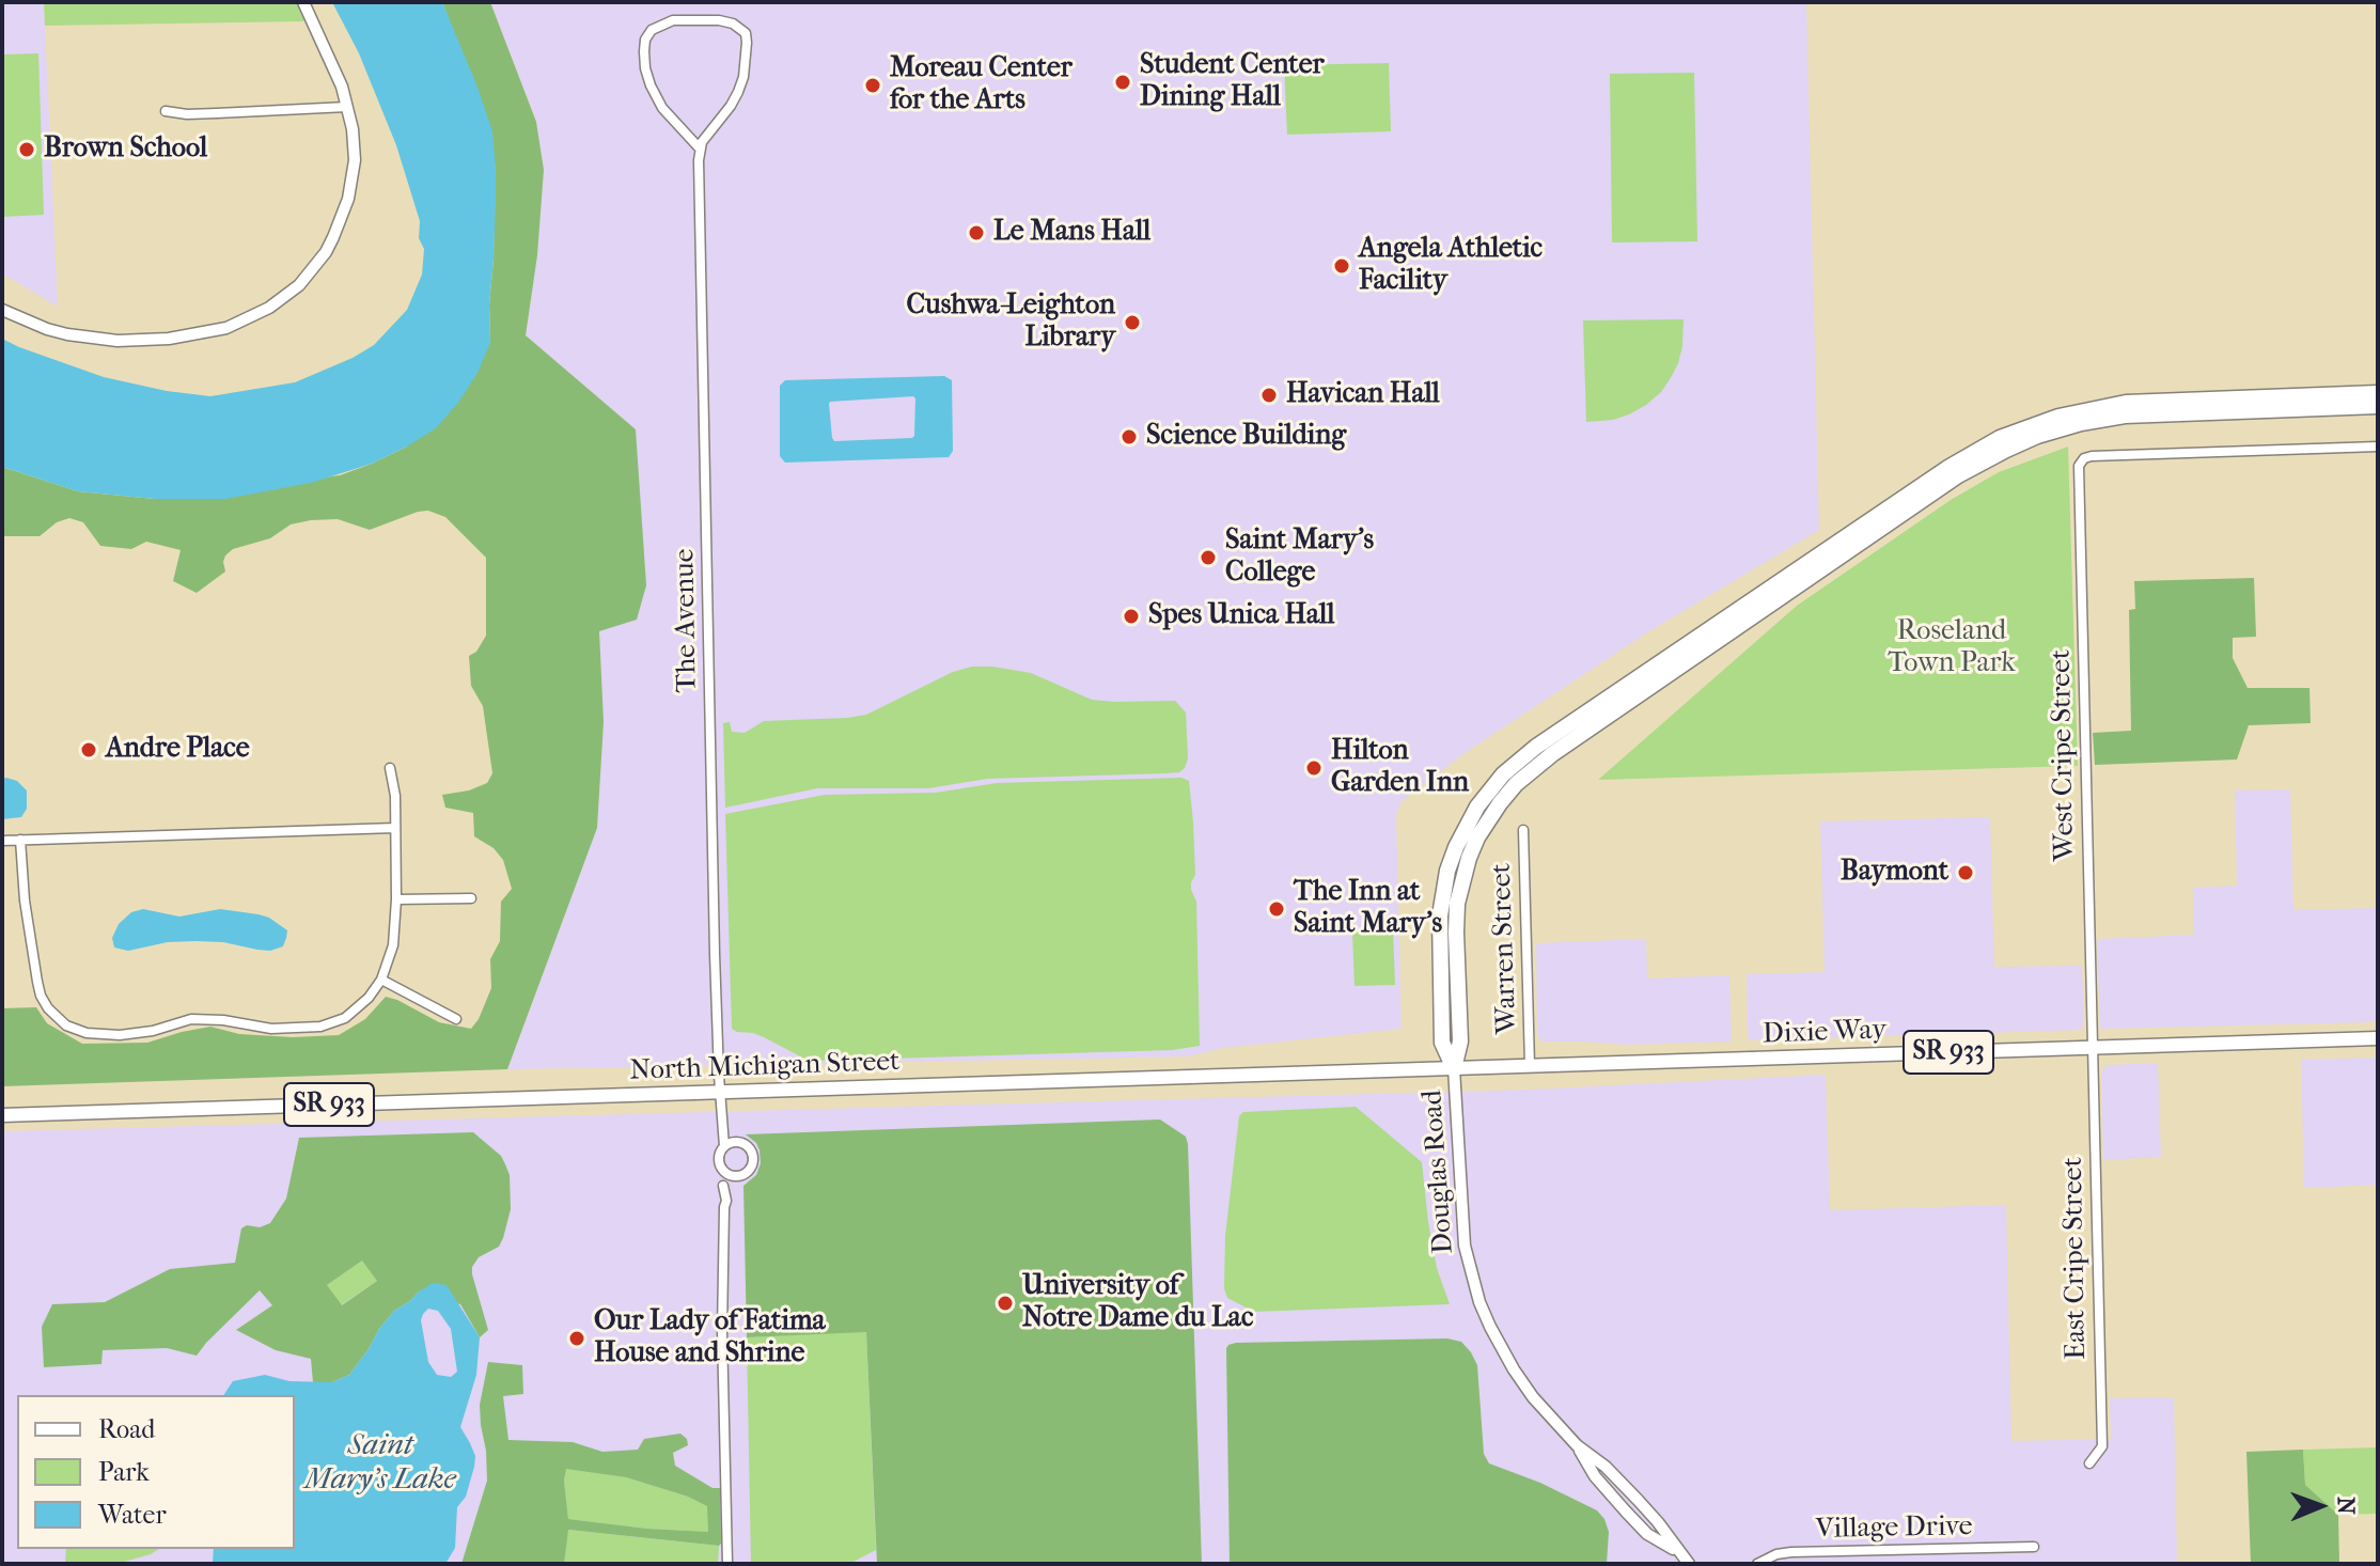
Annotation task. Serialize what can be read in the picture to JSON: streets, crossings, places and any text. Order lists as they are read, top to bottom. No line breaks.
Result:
{"streets":{"main road":["Dixie Way","SR 933","North Michigan Street"],"street":["The Avenue","West Cripe Street","Warren Street","Douglas Road","East Cripe Street","Village Drive"]},"crossings":[["The Avenue","North Michigan Street"],["West Cripe Street","Dixie Way"],["West Cripe Street","East Cripe Street"],["Warren Street","Dixie Way"],["Warren Street","North Michigan Street"],["Dixie Way","North Michigan Street"],["Dixie Way","East Cripe Street"],["North Michigan Street","Douglas Road"]],"water":["Saint Mary's Lake"],"parks":["Roseland Town Park"],"places":["Student Center Dining Hall","Moreau Center for the Arts","Brown School","Le Mans Hall","Angela Athletic Facility","Cushwa-Leighton Library","Havican Hall","Science Building","Saint Mary's College","Spes Unica Hall","Andre Place","Hilton Garden Inn","Baymont","The Inn at Saint Mary's","University of Notre Dame du Lac","Our Lady of Fatima House and Shrine"],"legend":["Road","Park","Water"],"north":"right"}
